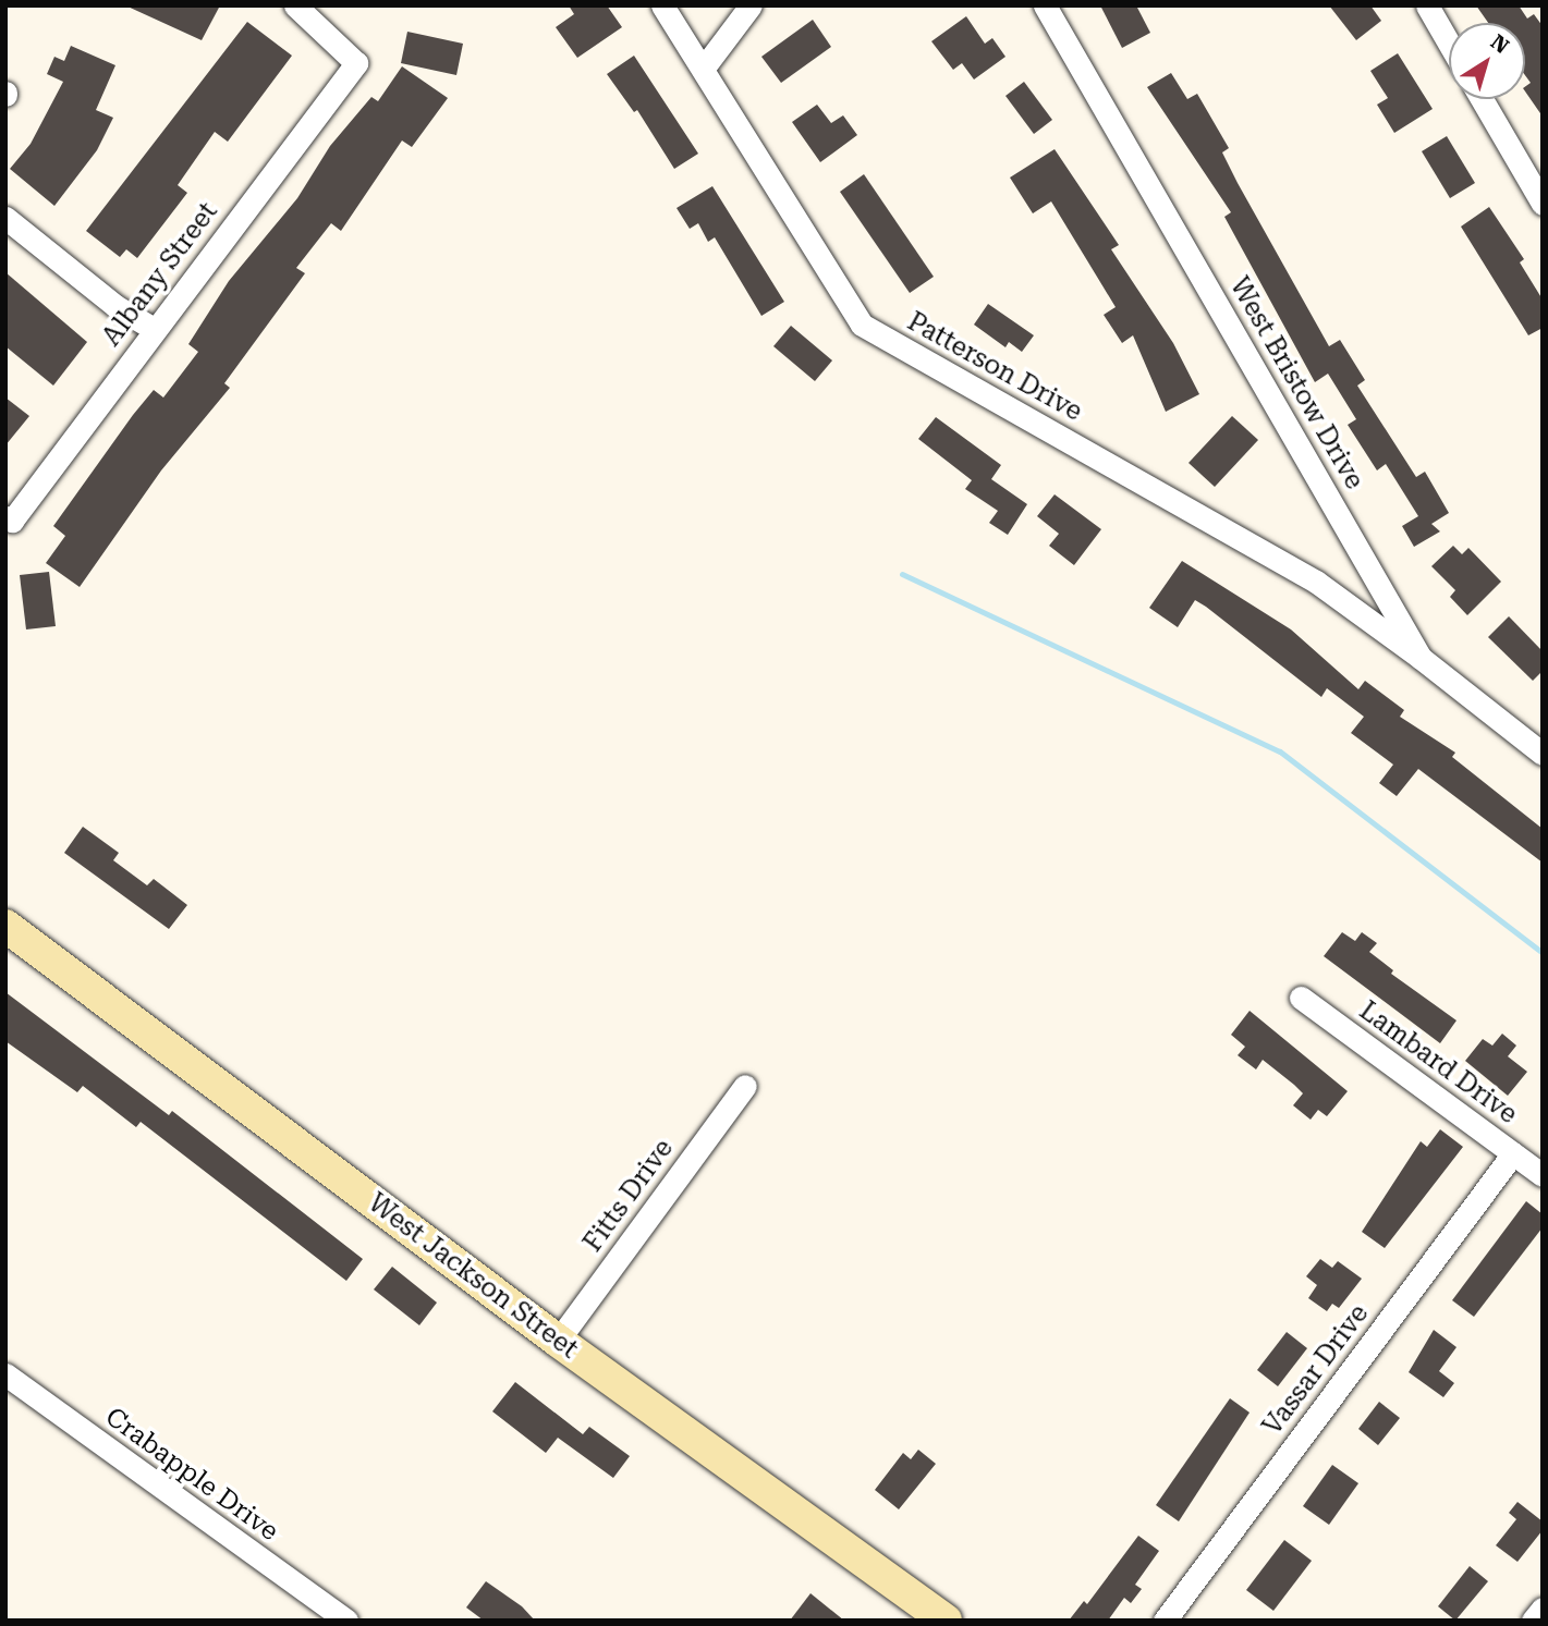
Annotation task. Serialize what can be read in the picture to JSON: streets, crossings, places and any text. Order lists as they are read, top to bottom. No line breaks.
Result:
{"streets":{"street":["Albany Street","Patterson Drive","West Bristow Drive","Lambard Drive","Fitts Drive","West Jackson Street","Vassar Drive","Crabapple Drive"]},"crossings":[["Patterson Drive","West Bristow Drive"],["Lambard Drive","Vassar Drive"],["Fitts Drive","West Jackson Street"]],"north":"top right"}
